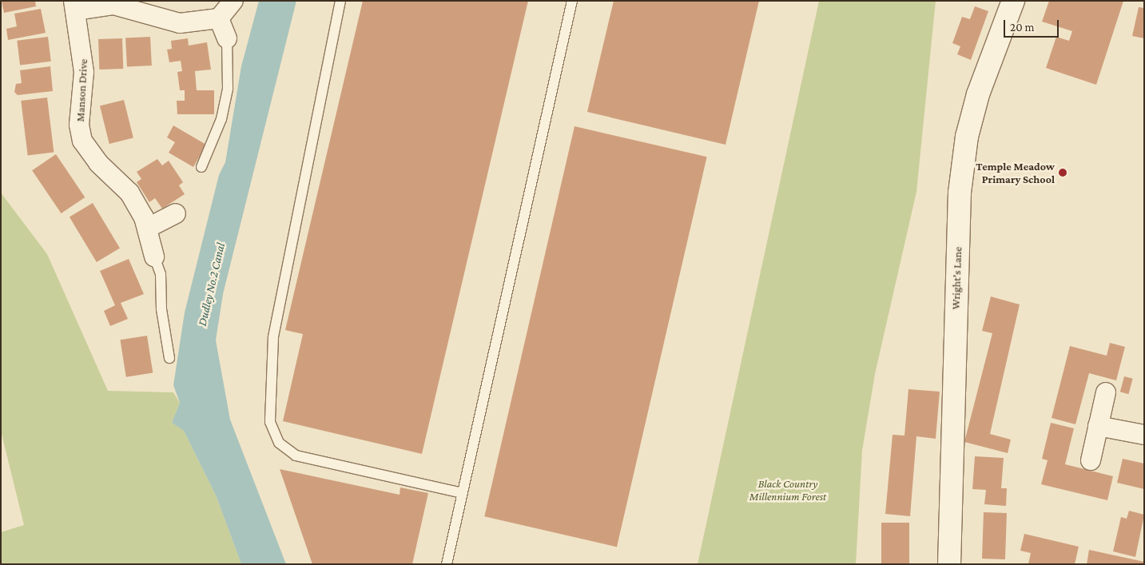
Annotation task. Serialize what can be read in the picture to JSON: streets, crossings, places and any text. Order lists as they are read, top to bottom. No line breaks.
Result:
{"streets":{"street":["Manson Drive","Wright's Lane"]},"water":["Dudley No.2 Canal"],"parks":["Black Country Millennium Forest"],"places":["Temple Meadow Primary School"],"scale_bar":"20 m"}
